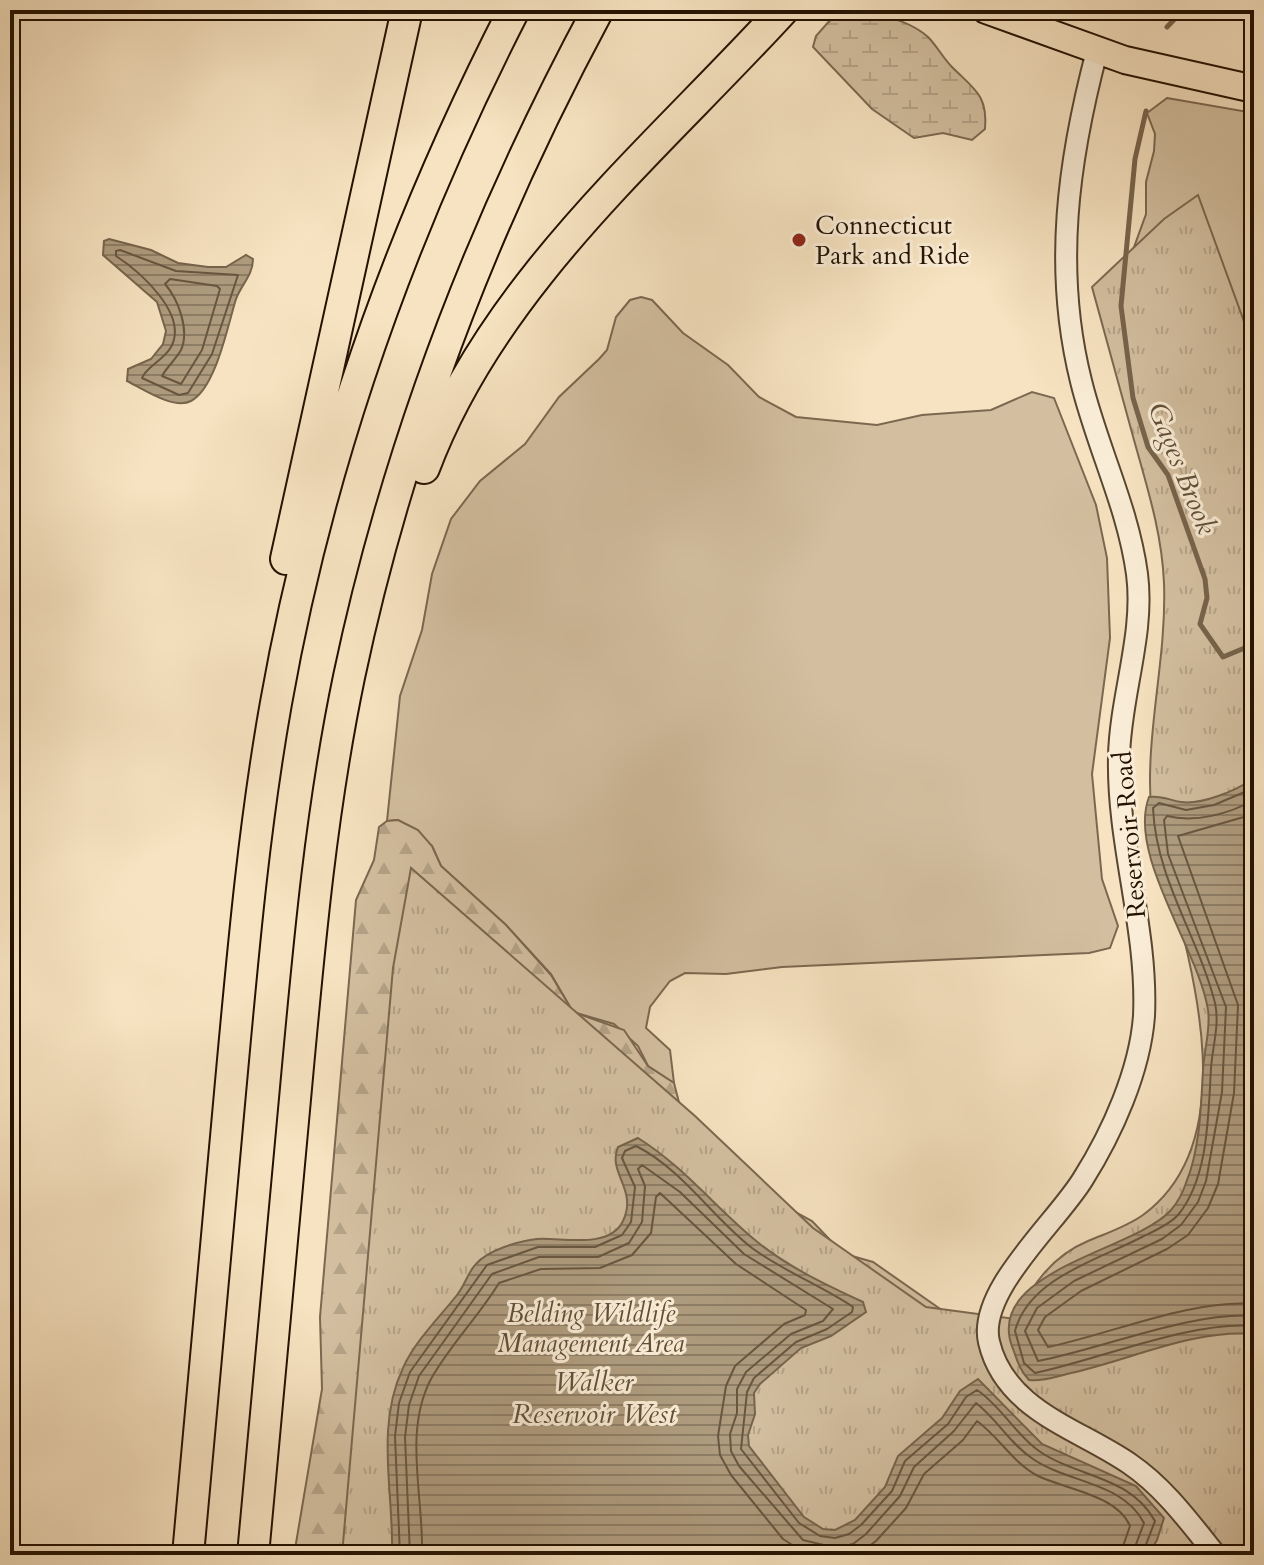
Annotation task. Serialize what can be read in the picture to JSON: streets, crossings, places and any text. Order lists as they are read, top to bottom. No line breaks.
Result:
{"streets":{"street":["Reservoir Road"]},"water":["Gages Brook","Walker Reservoir West"],"parks":["Belding Wildlife Management Area"],"places":["Connecticut Park and Ride"]}
